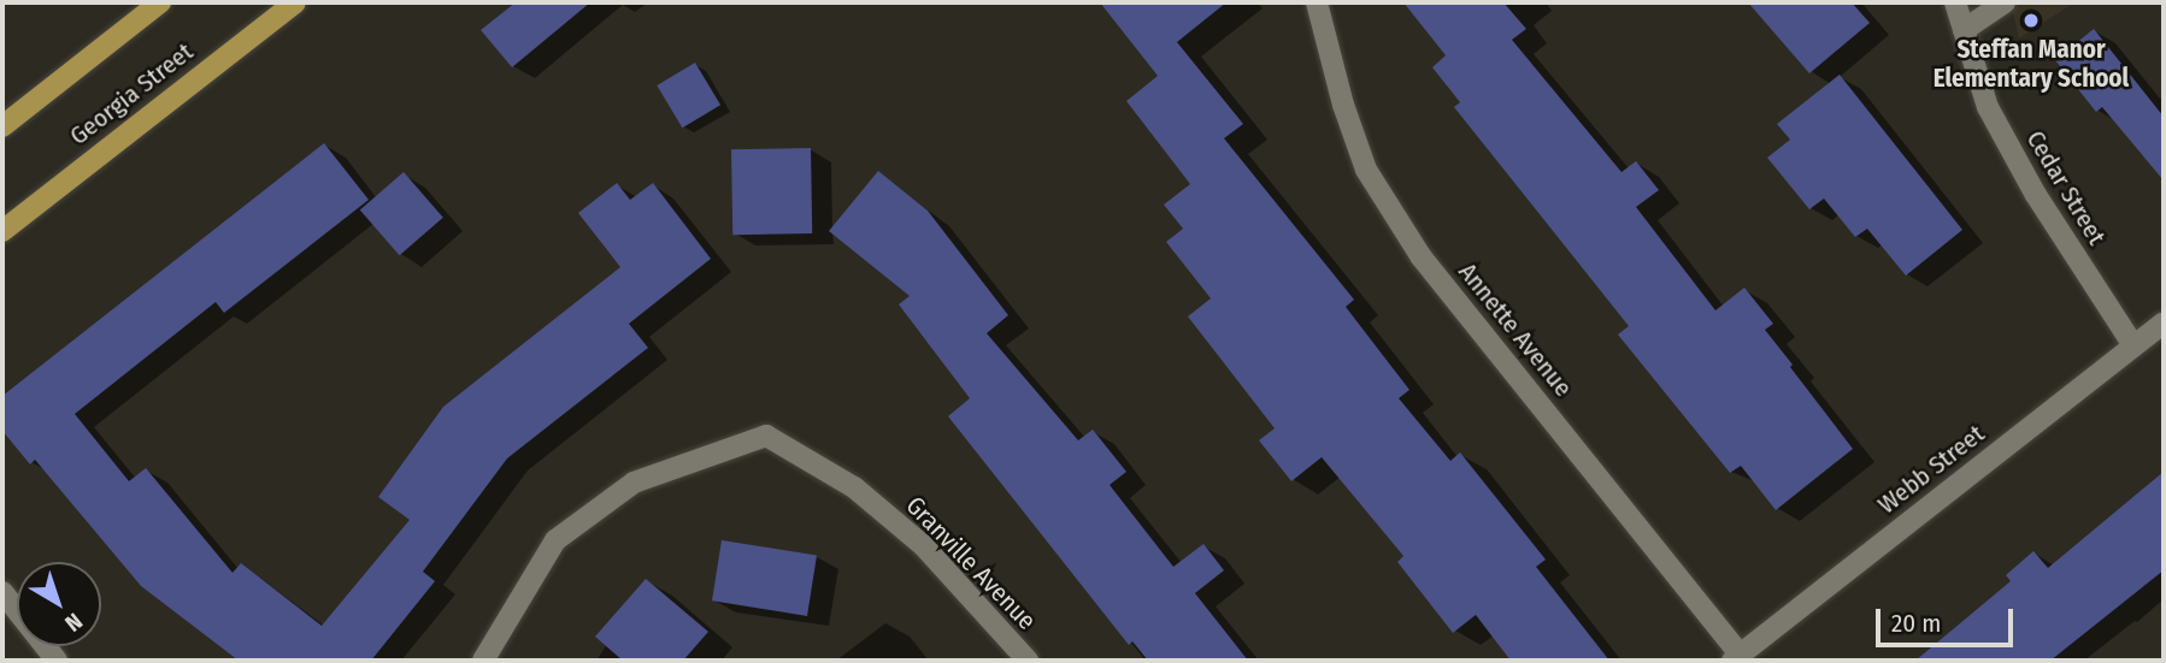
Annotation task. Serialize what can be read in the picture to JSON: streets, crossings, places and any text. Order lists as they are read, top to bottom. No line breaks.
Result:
{"streets":{"main road":["Georgia Street"],"street":["Cedar Street","Annette Avenue","Webb Street","Granville Avenue"]},"crossings":[["Cedar Street","Webb Street"],["Annette Avenue","Webb Street"]],"places":["Steffan Manor Elementary School"],"scale_bar":"20 m","north":"bottom right"}
